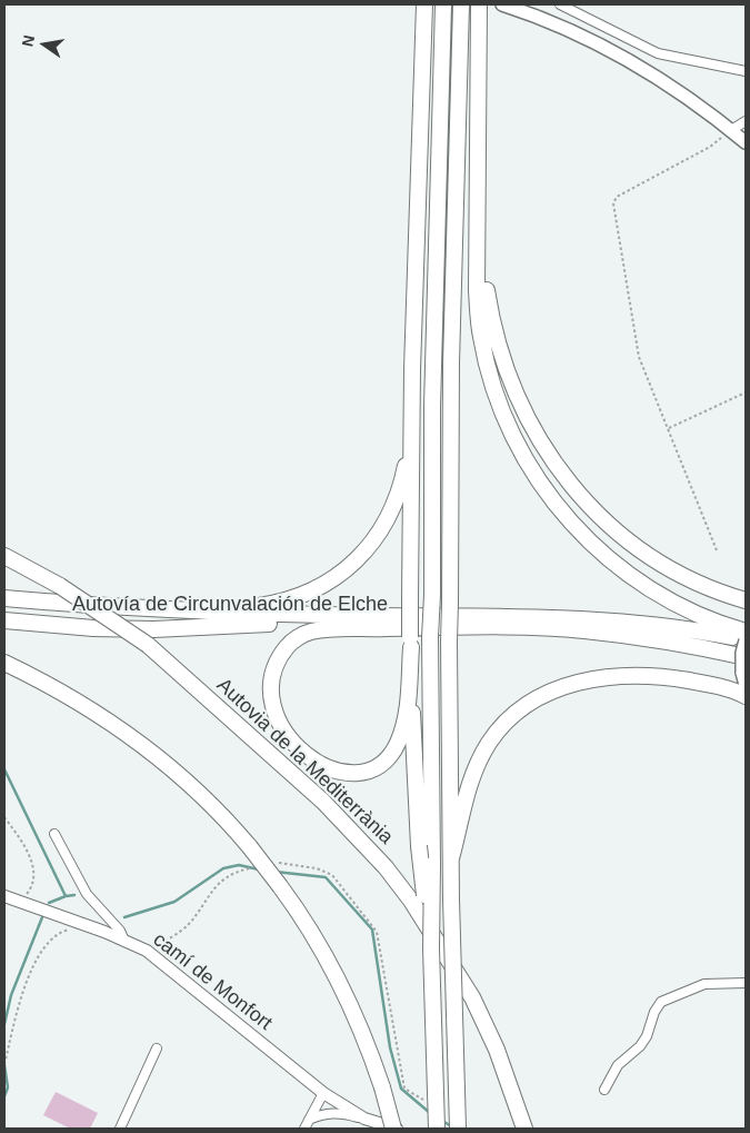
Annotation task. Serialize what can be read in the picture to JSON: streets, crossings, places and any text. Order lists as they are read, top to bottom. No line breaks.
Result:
{"streets":{"highway":["Autovía de Circunvalación de Elche","Autovia de la Mediterrània"],"street":["camí de Monfort"]},"north":"left"}
